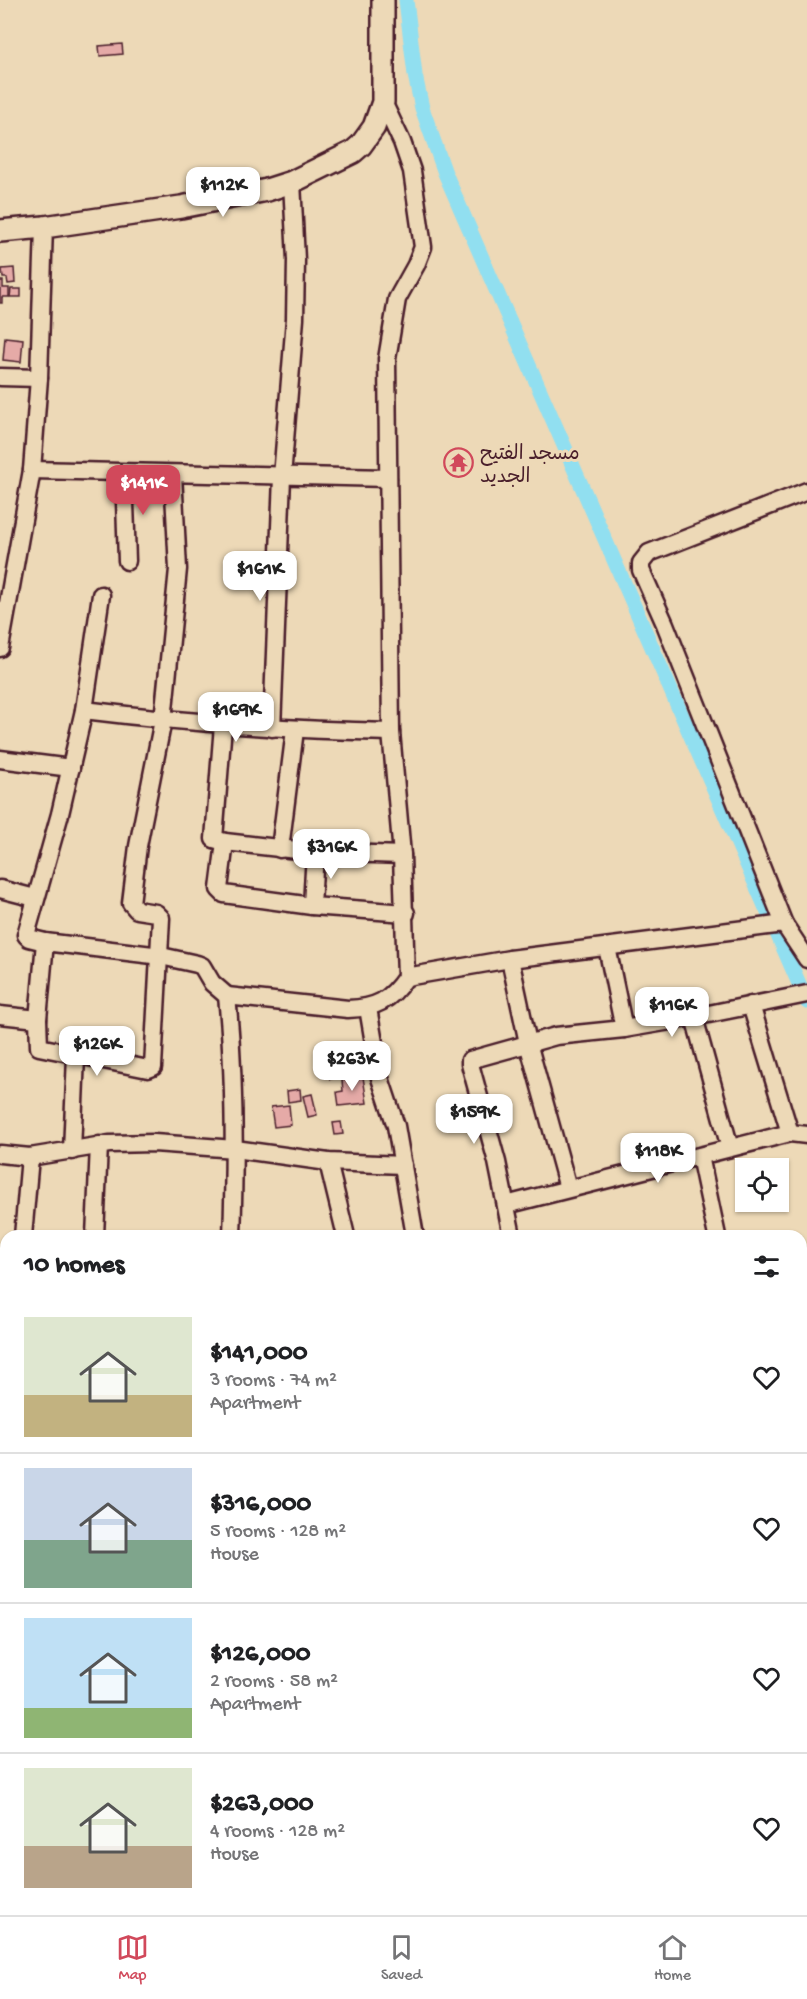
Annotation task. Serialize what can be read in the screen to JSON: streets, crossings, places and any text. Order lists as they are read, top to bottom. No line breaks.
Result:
{"places":{"temple":["مسجد الفتيح الجديد"]},"page":{"price":["$112K","$141K","$161K","$169K","$316K","$116K","$126K","$263K","$159K","$118K"],"heading":"10 homes","list":[{"name":"$141,000","note":"3 rooms · 74 m² · Apartment"},{"name":"$316,000","note":"5 rooms · 128 m² · House"},{"name":"$126,000","note":"2 rooms · 58 m² · Apartment"},{"name":"$263,000","note":"4 rooms · 128 m² · House"}],"tabs":["Map","Saved","Home"]}}
